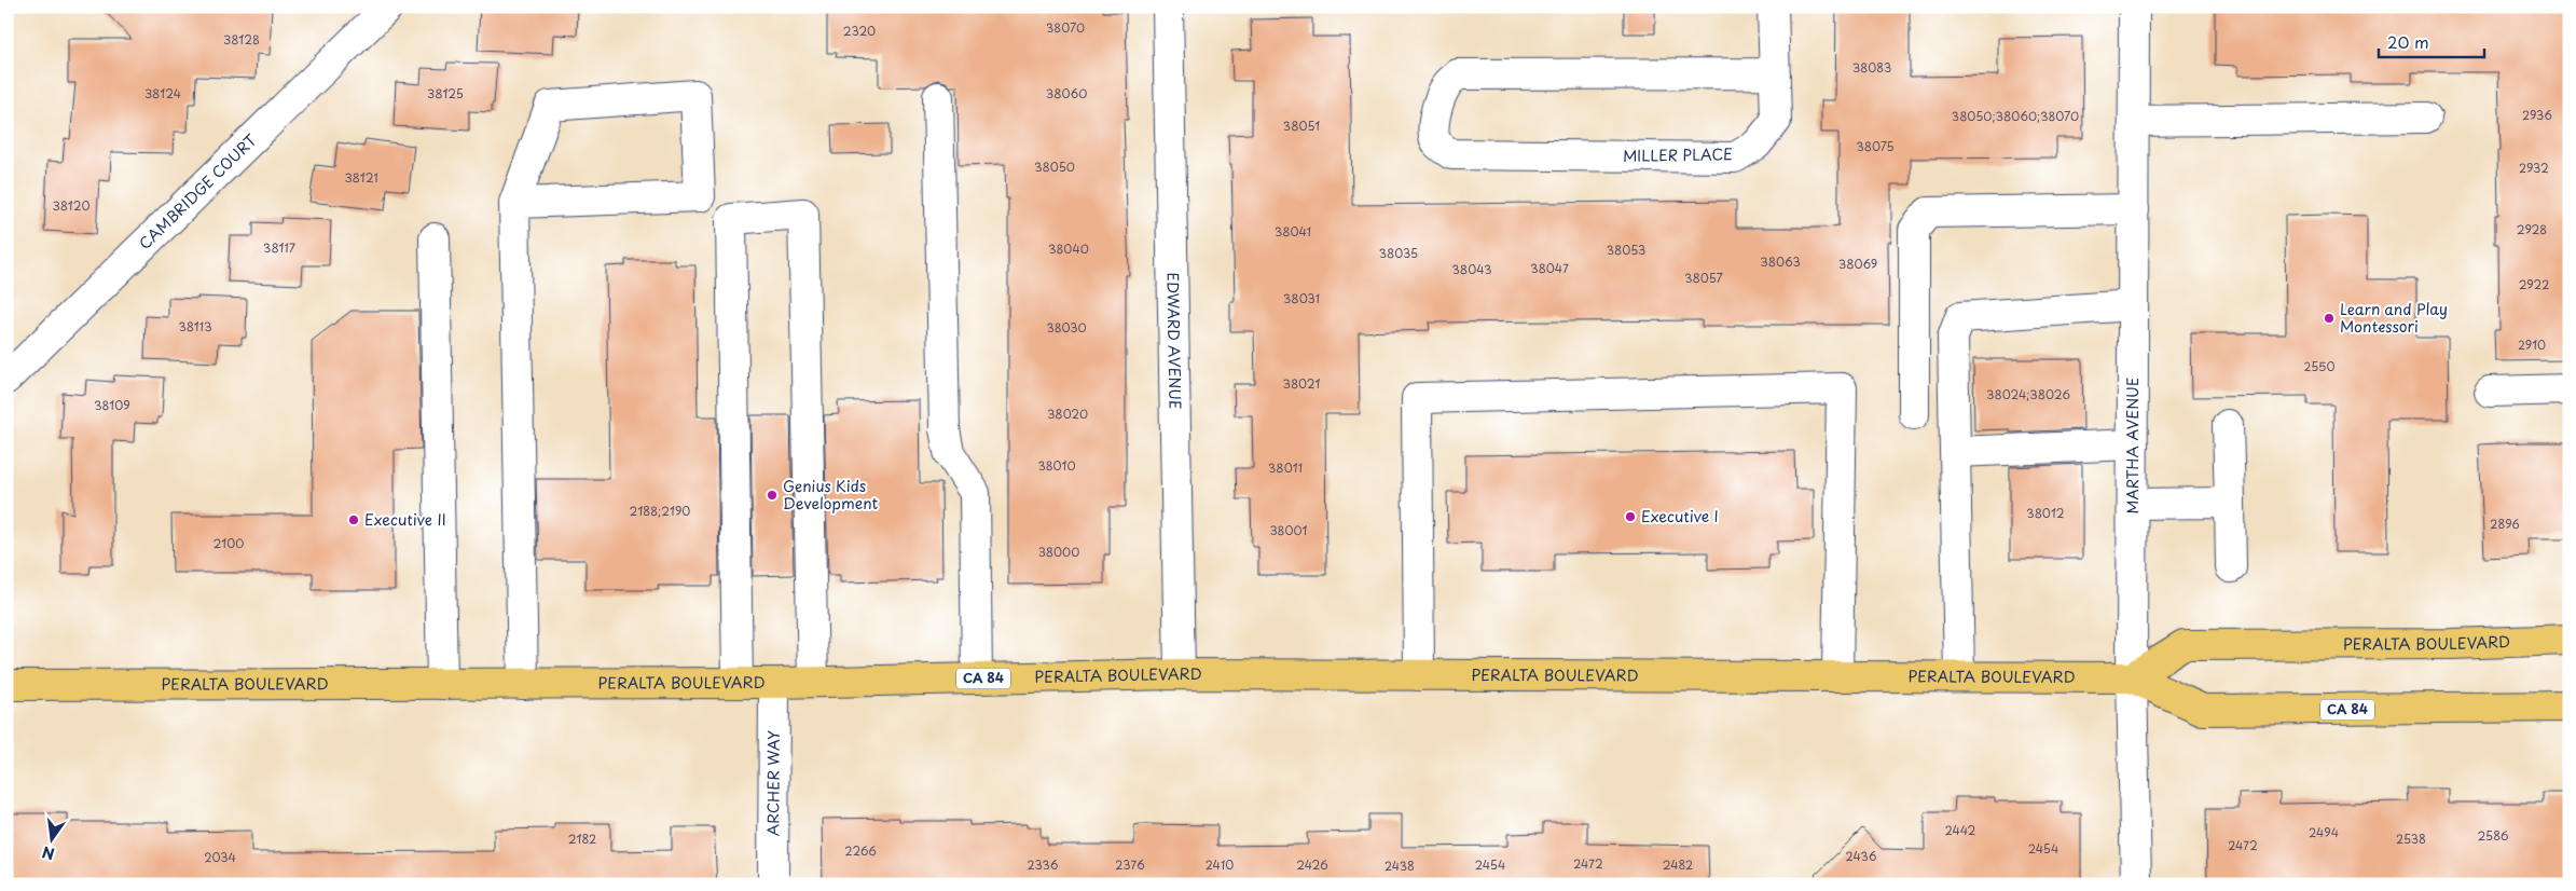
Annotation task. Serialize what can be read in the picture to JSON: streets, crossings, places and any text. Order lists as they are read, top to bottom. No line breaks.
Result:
{"streets":{"main road":["PERALTA BOULEVARD","CA 84"],"street":["MILLER PLACE","CAMBRIDGE COURT","EDWARD AVENUE","MARTHA AVENUE","ARCHER WAY"]},"crossings":[["EDWARD AVENUE","PERALTA BOULEVARD"],["MARTHA AVENUE","PERALTA BOULEVARD"],["PERALTA BOULEVARD","ARCHER WAY"]],"places":["Learn and Play Montessori","Genius Kids Development","Executive I","Executive II"],"house_numbers":["38070","2320","38128","38083","38124","38125","38060","2936","38050;38060;38070","38051","38075","38050","2932","38121","38120","2928","38041","38117","38040","38053","38035","38063","38069","38047","38043","38057","2922","38031","38113","38030","2910","2550","38021","38024;38026","38109","38020","38010","38011","2188;2190","38012","2896","38001","2100","38000","2442","2494","2586","2182","2538","2472","2454","2266","2436","2034","2472","2336","2376","2410","2426","2454","2482","2438"],"scale_bar":"20 m","north":"bottom"}
